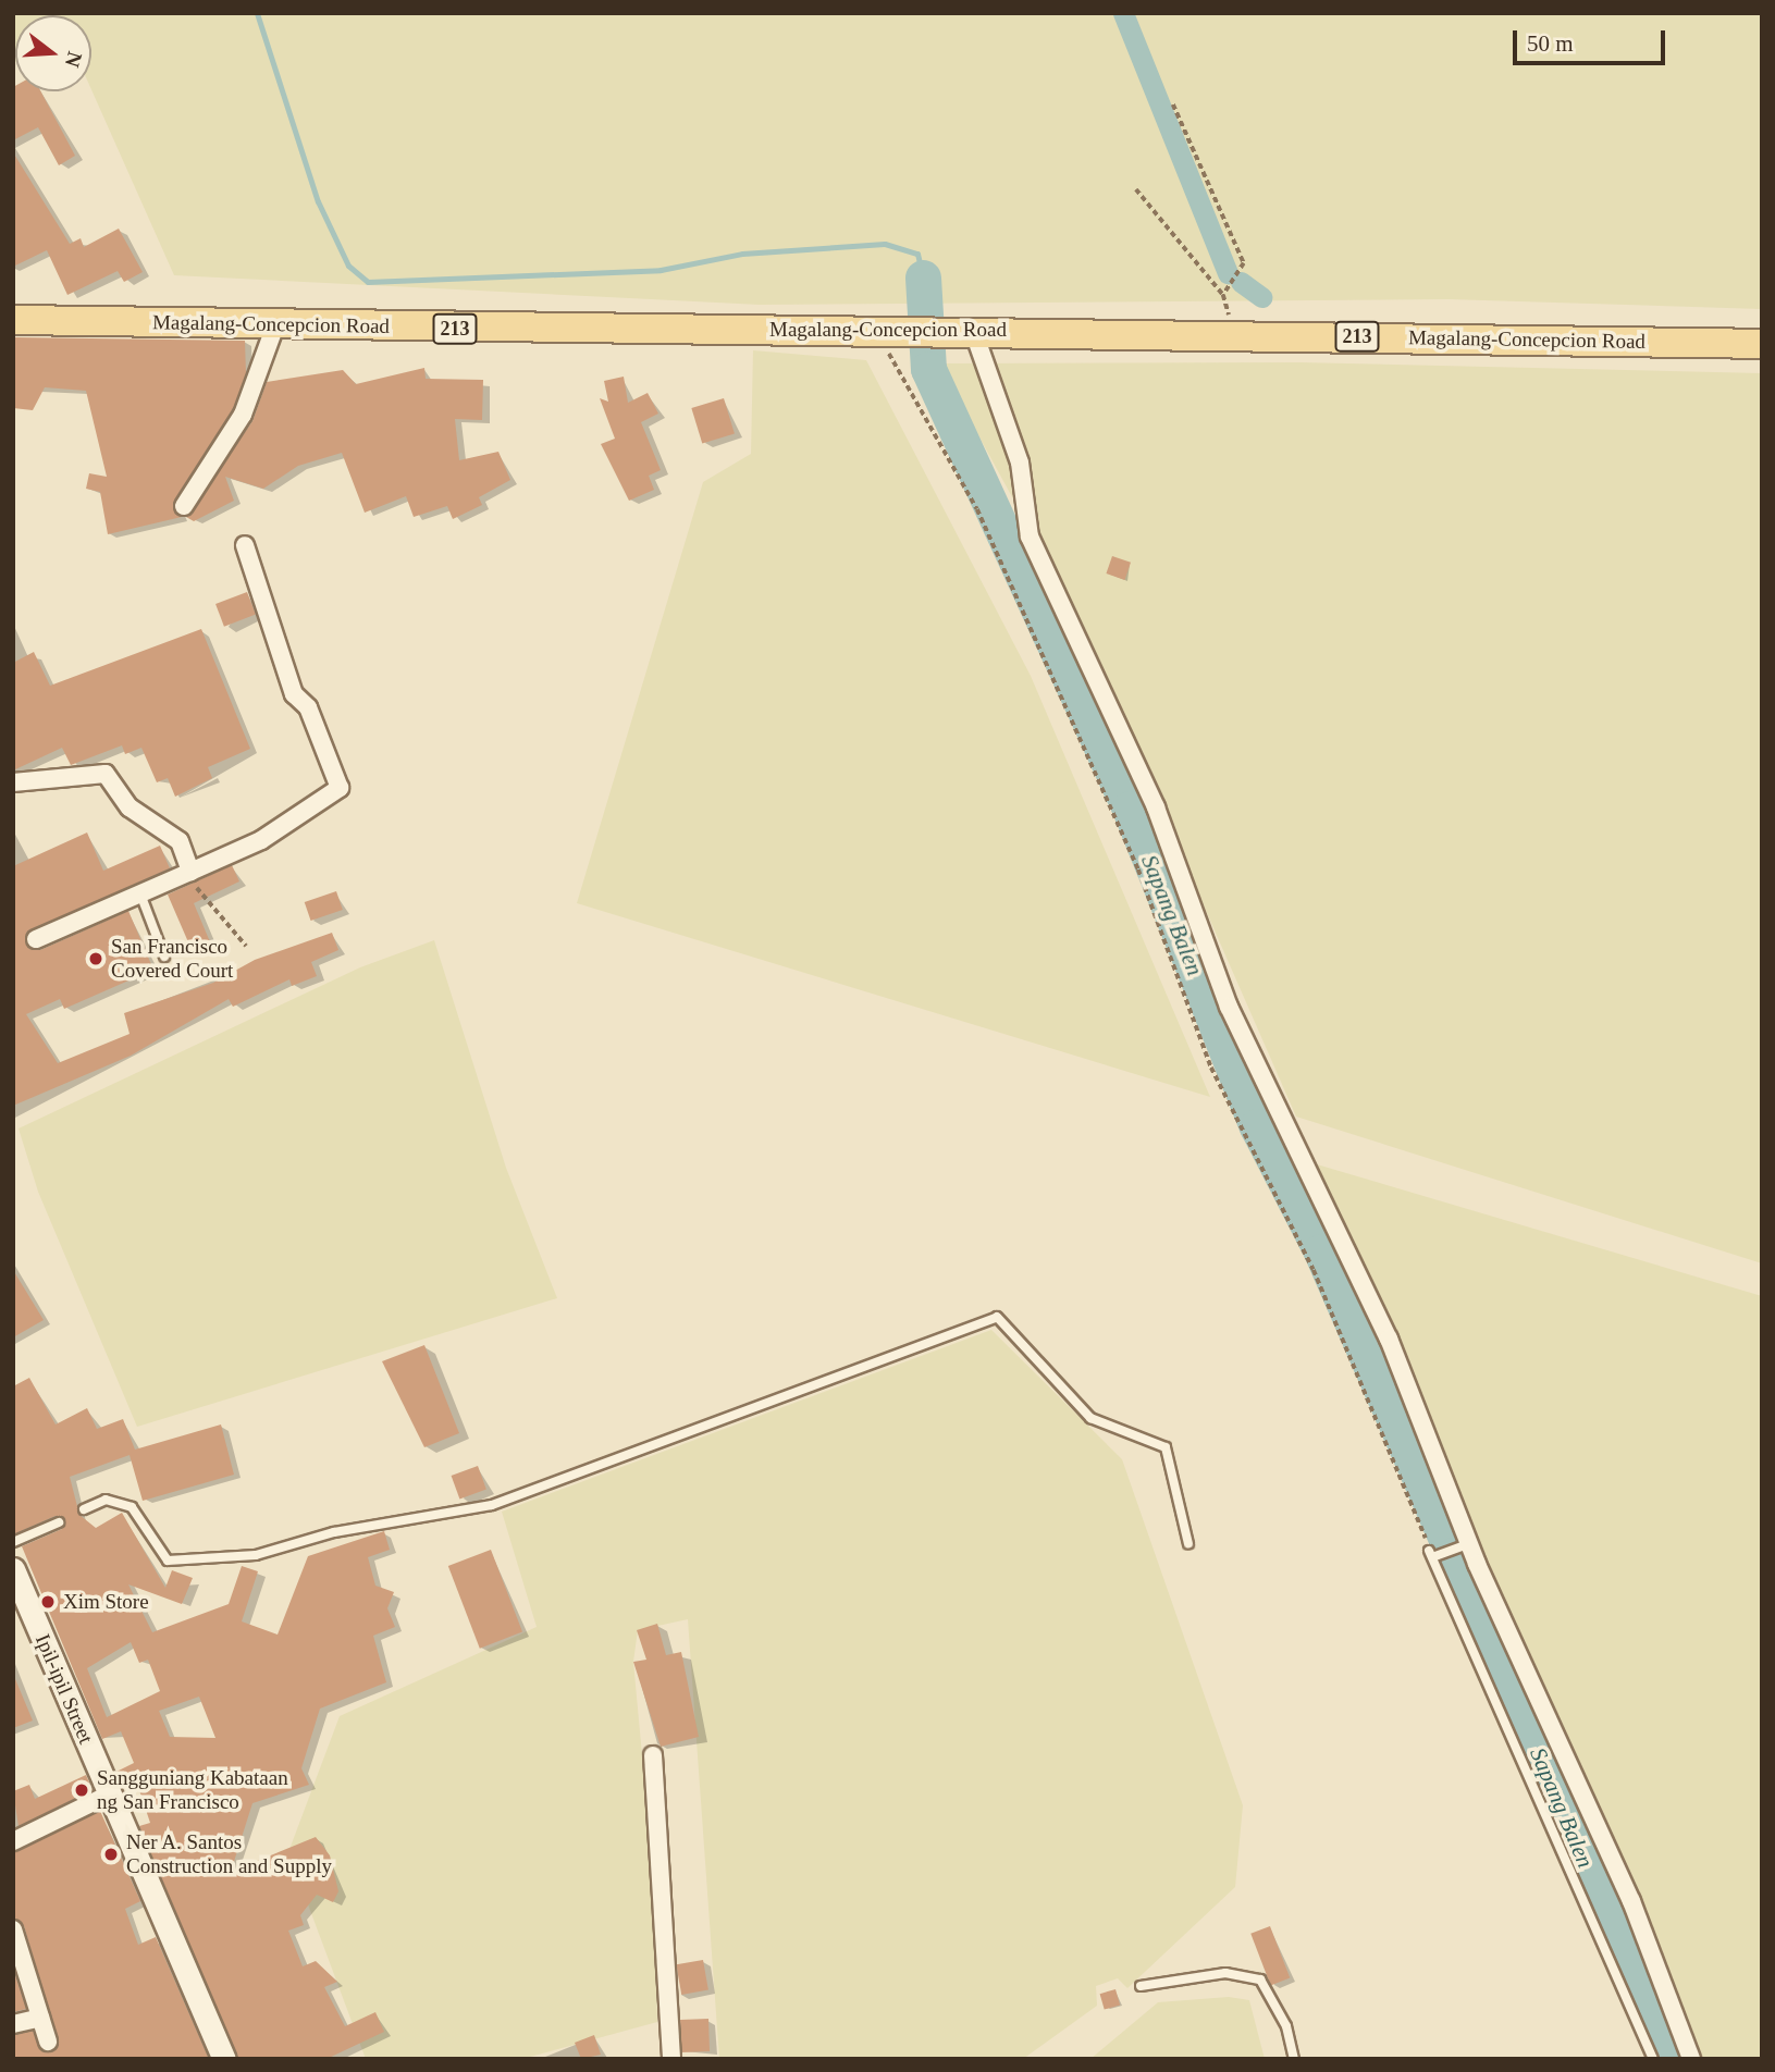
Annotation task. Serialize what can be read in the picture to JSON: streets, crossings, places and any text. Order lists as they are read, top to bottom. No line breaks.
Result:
{"streets":{"main road":["Magalang-Concepcion Road","213"],"street":["Ipil-ipil Street"]},"water":["Sapang Balen"],"places":["San Francisco Covered Court","Xim Store","Sangguniang Kabataan ng San Francisco","Ner A. Santos Construction and Supply"],"scale_bar":"50 m","north":"right"}
